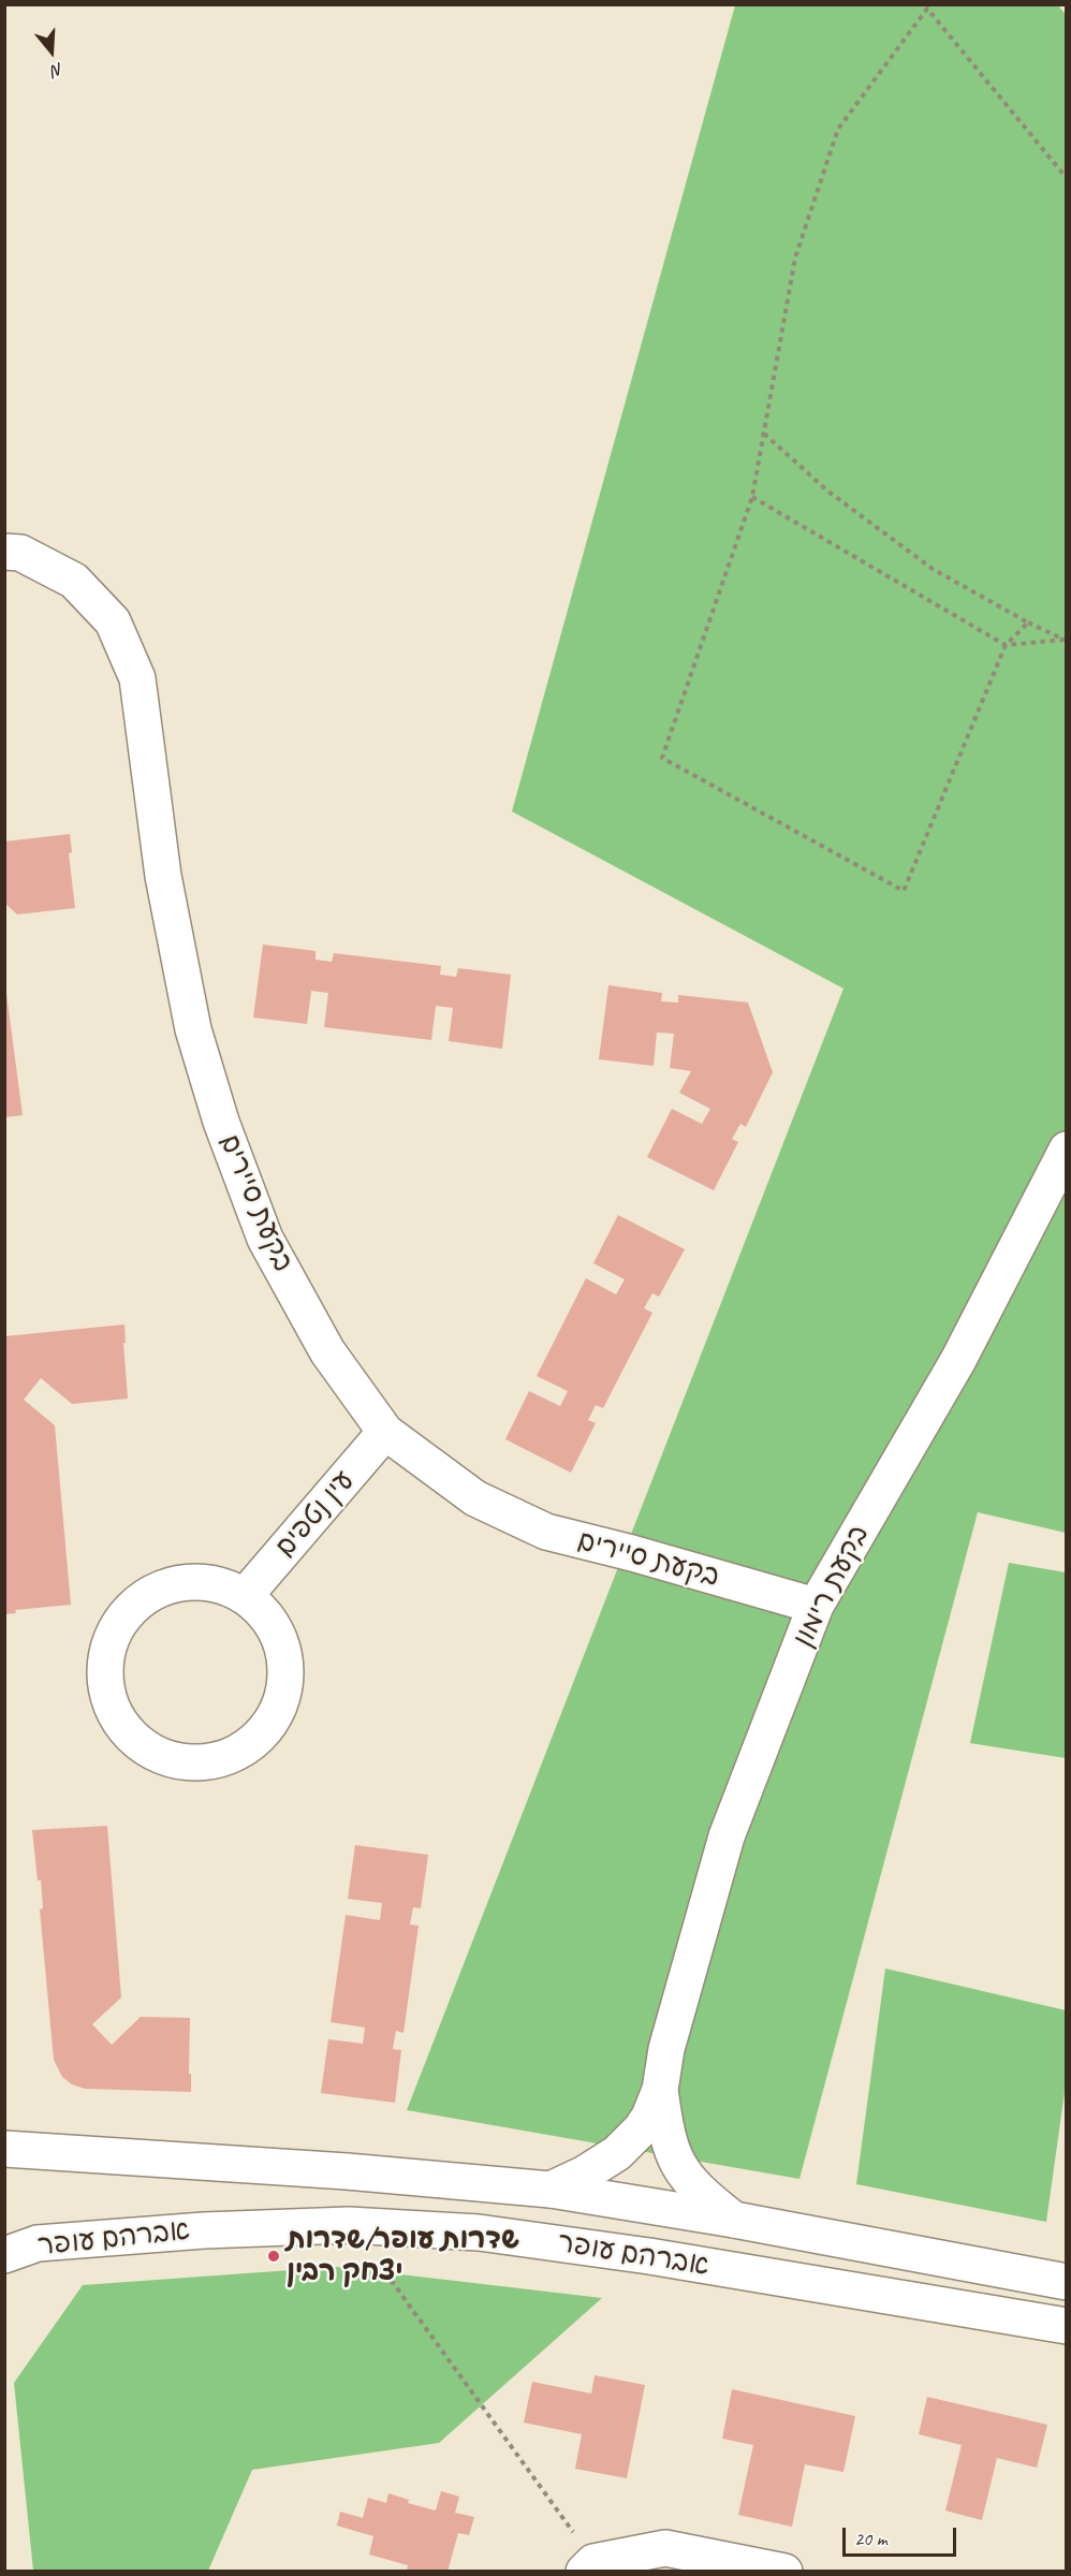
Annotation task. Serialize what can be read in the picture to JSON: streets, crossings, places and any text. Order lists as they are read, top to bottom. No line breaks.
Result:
{"streets":{"street":["בקעת סיירים","עין נטפים","בקעת רימון","אברהם עופר"]},"crossings":[["בקעת סיירים","עין נטפים"],["בקעת סיירים","בקעת רימון"],["בקעת רימון","אברהם עופר"]],"places":["שדרות עופר/שדרות יצחק רבין"],"scale_bar":"20 m","north":"bottom"}
